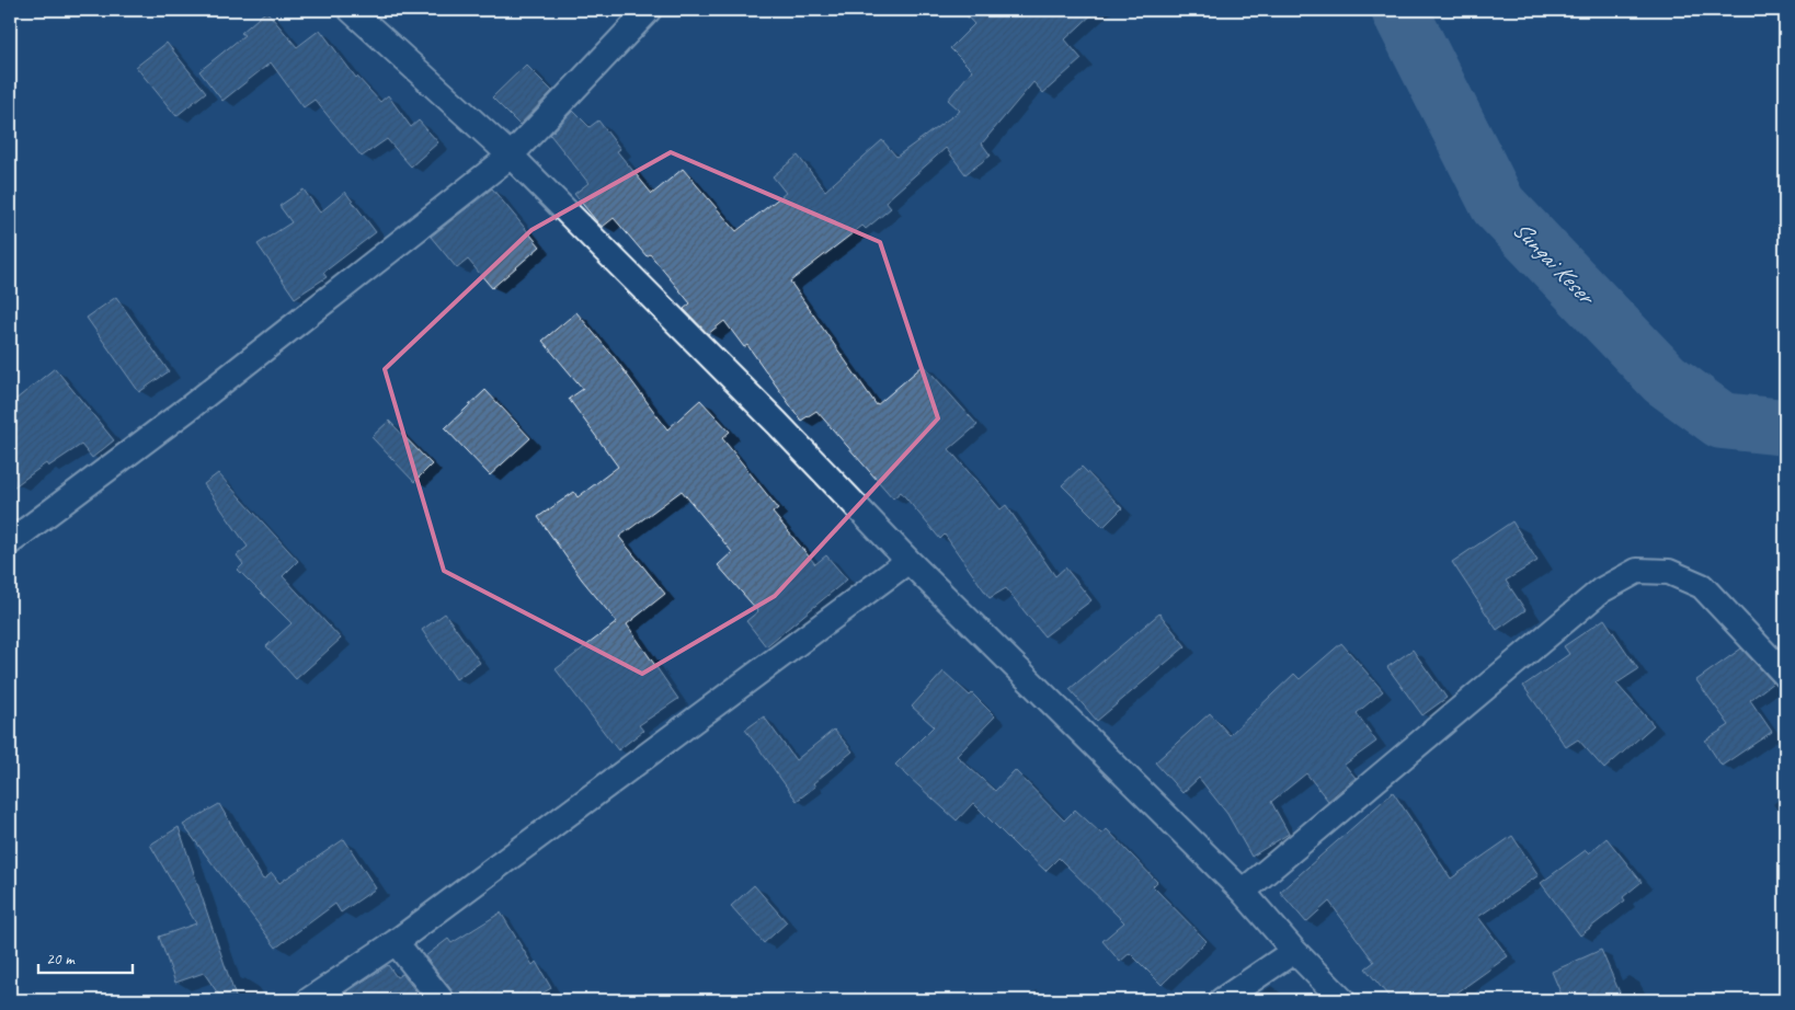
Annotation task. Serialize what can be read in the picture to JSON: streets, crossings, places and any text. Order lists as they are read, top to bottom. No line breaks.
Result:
{"water":["Sungai Keser"],"scale_bar":"20 m"}
